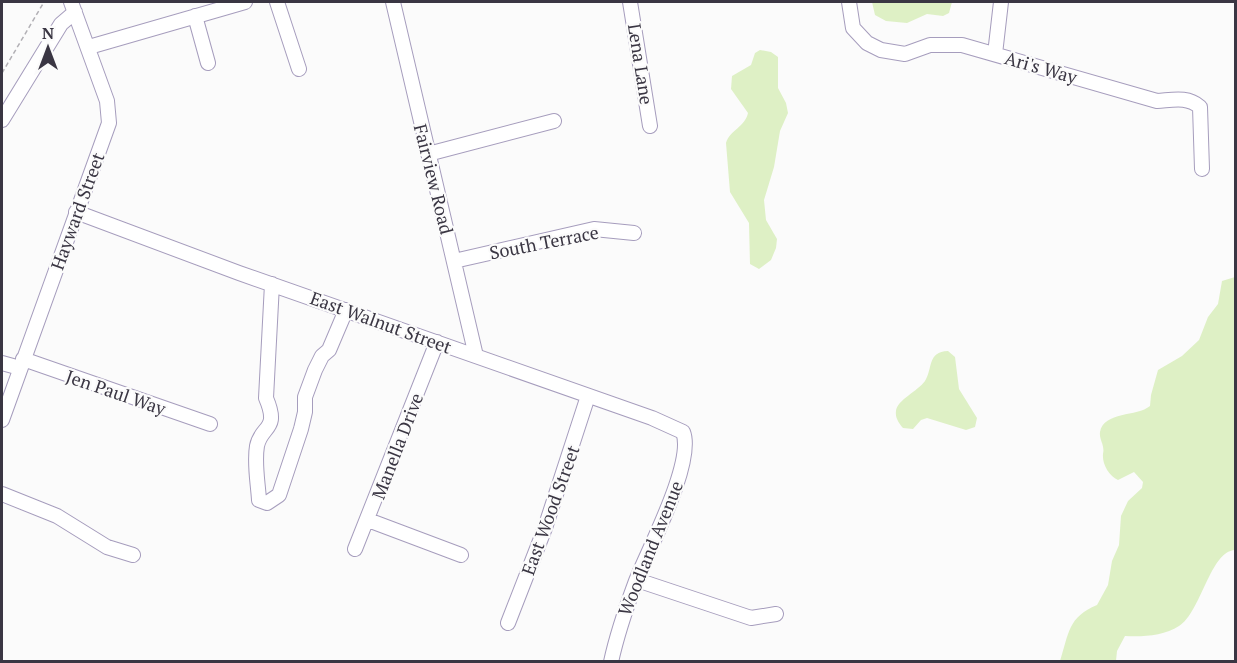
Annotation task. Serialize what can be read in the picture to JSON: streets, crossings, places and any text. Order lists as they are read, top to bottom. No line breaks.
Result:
{"streets":{"street":["Lena Lane","Ari's Way","Fairview Road","Hayward Street","South Terrace","East Walnut Street","Jen Paul Way","Manella Drive","East Wood Street","Woodland Avenue"]},"crossings":[["Fairview Road","South Terrace"],["Fairview Road","East Walnut Street"],["Hayward Street","East Walnut Street"],["Hayward Street","Jen Paul Way"],["East Walnut Street","Manella Drive"],["East Walnut Street","East Wood Street"],["East Walnut Street","Woodland Avenue"]],"north":"top"}
